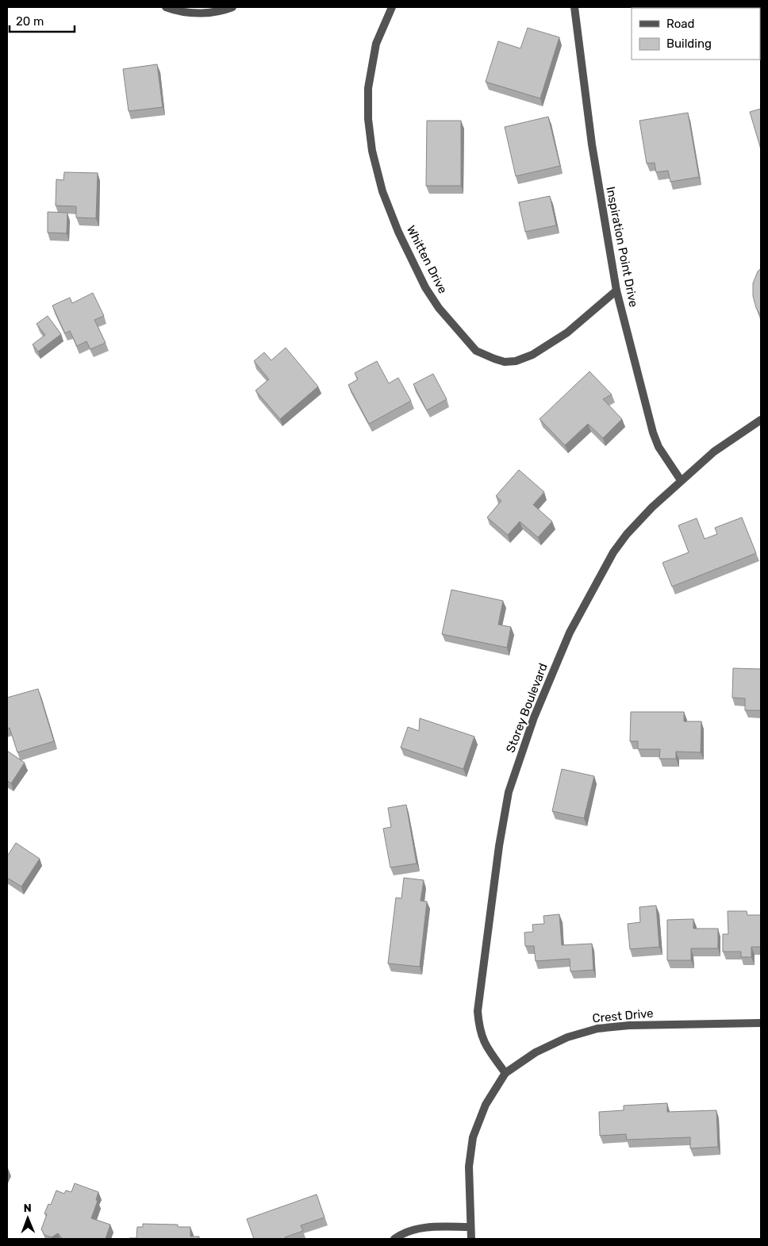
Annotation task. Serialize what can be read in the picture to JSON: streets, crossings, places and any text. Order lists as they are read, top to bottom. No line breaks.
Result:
{"streets":{"street":["Inspiration Point Drive","Whitten Drive","Storey Boulevard","Crest Drive"]},"crossings":[["Inspiration Point Drive","Whitten Drive"],["Inspiration Point Drive","Storey Boulevard"],["Storey Boulevard","Crest Drive"]],"legend":["Road","Building"],"scale_bar":"20 m","north":"top"}
